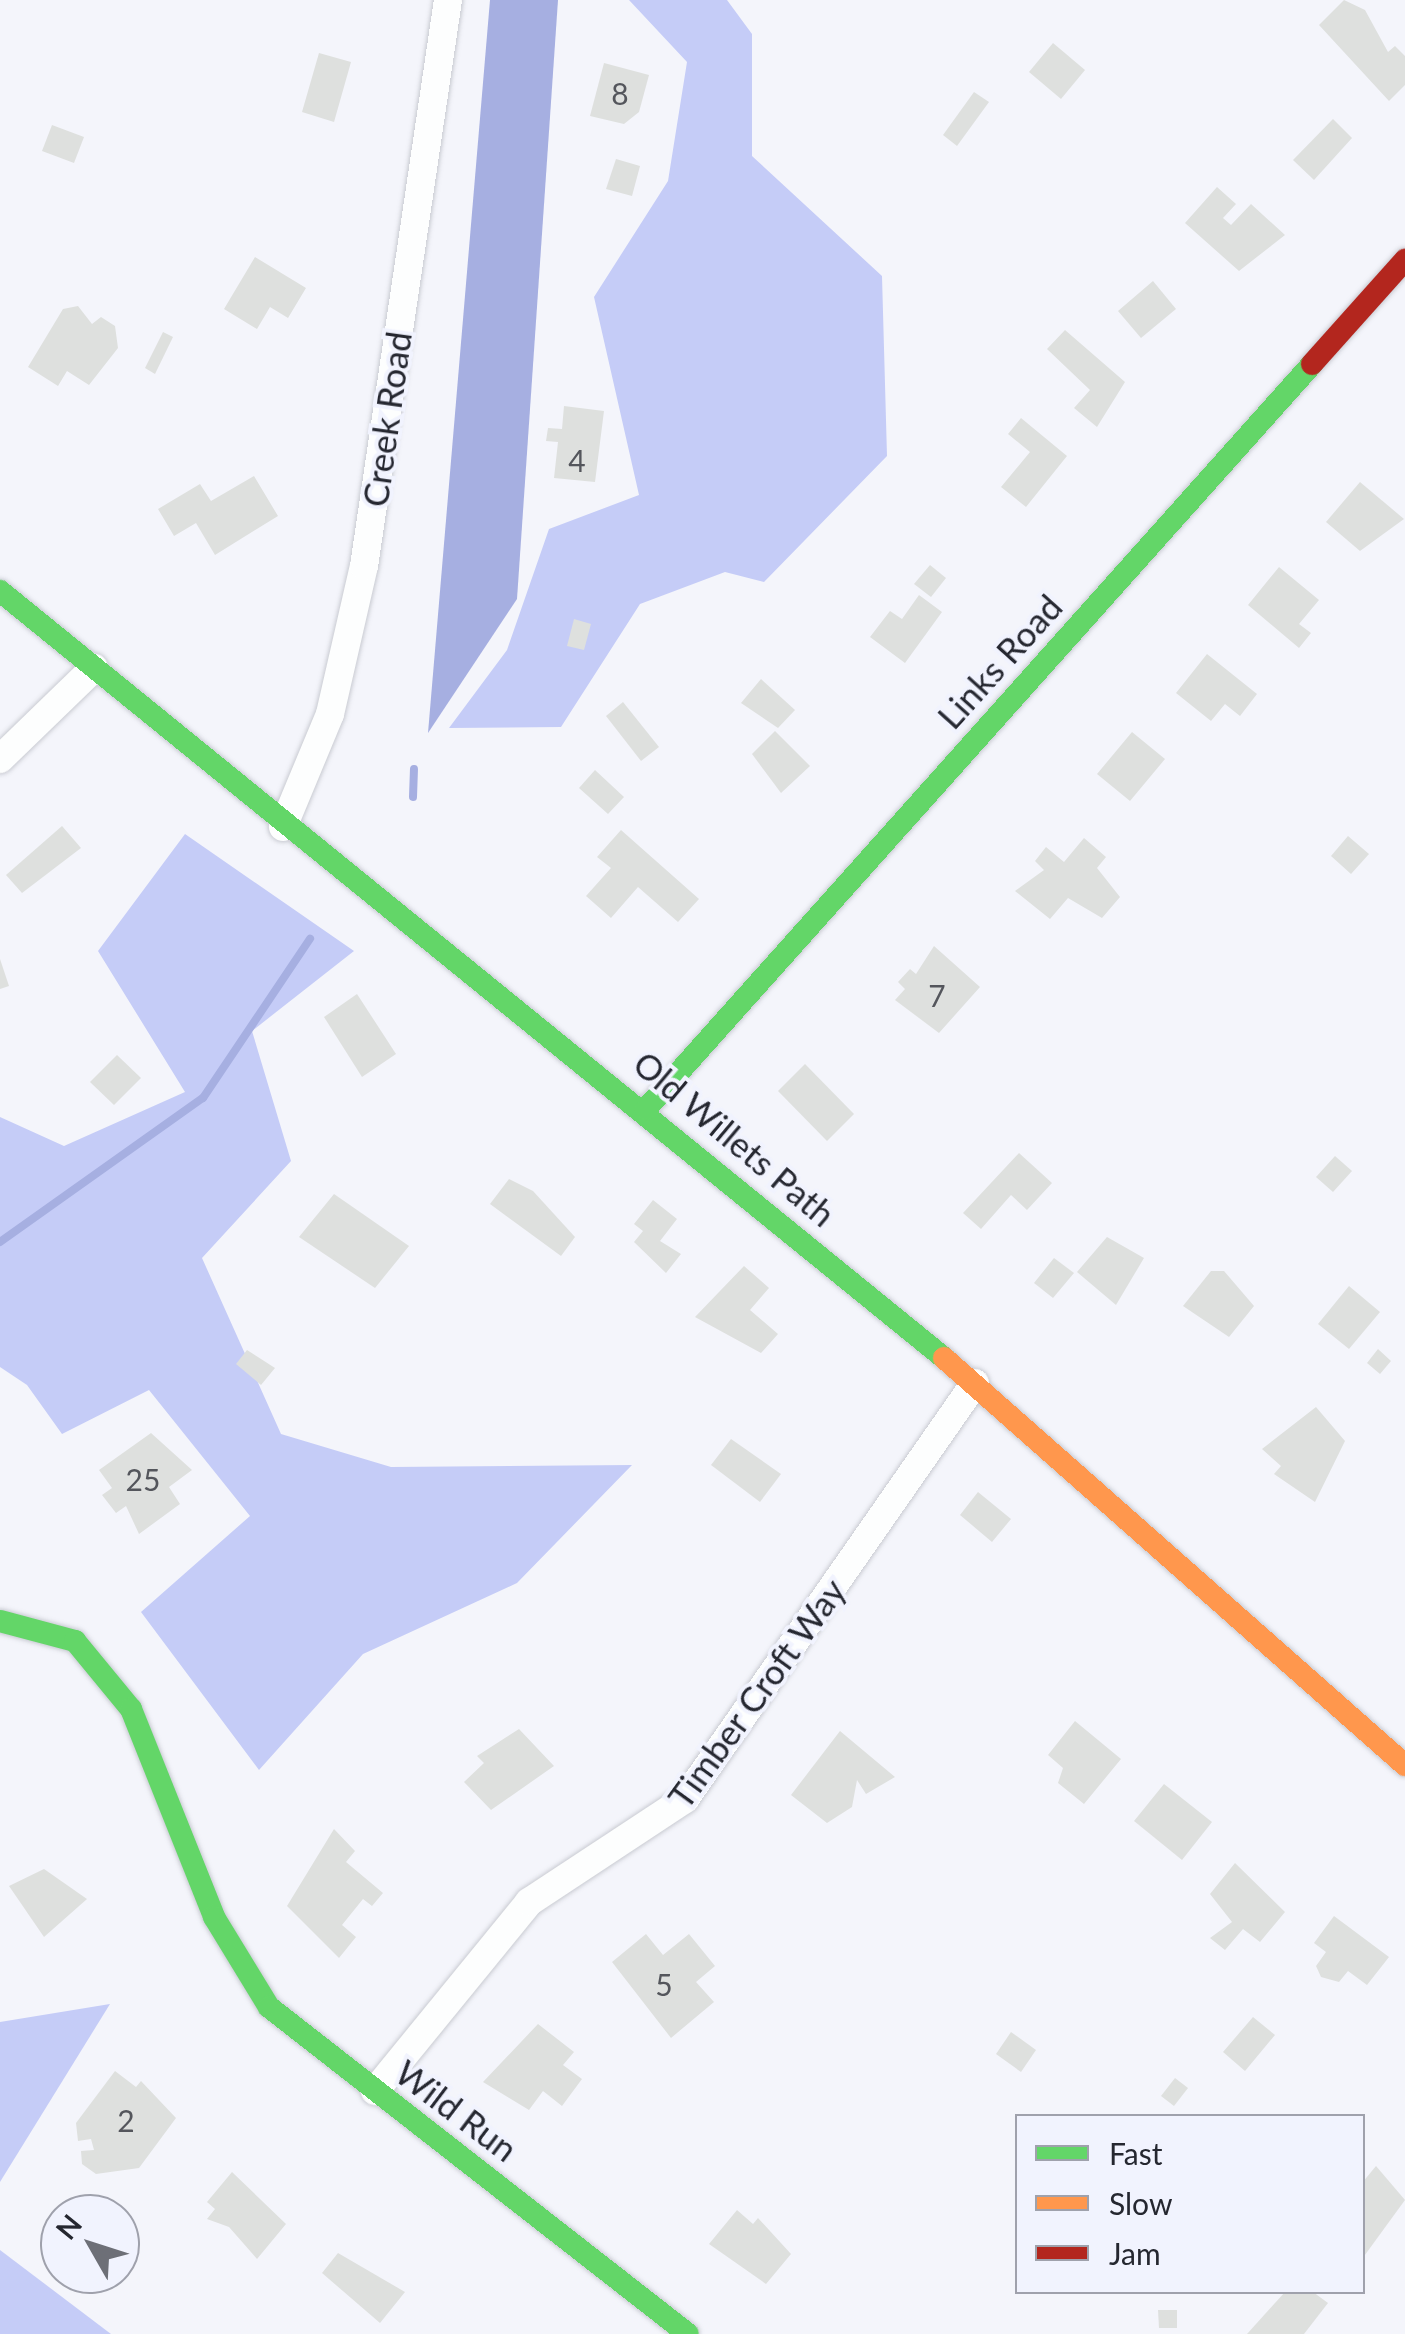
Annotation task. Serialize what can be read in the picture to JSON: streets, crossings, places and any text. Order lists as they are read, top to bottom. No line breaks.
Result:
{"streets":{"street":["Creek Road","Links Road","Old Willets Path","Timber Croft Way","Wild Run"]},"crossings":[["Creek Road","Old Willets Path"],["Links Road","Old Willets Path"],["Old Willets Path","Timber Croft Way"],["Timber Croft Way","Wild Run"]],"house_numbers":["8","4","7","25","5","2"],"legend":["Fast","Slow","Jam"],"north":"top left"}
